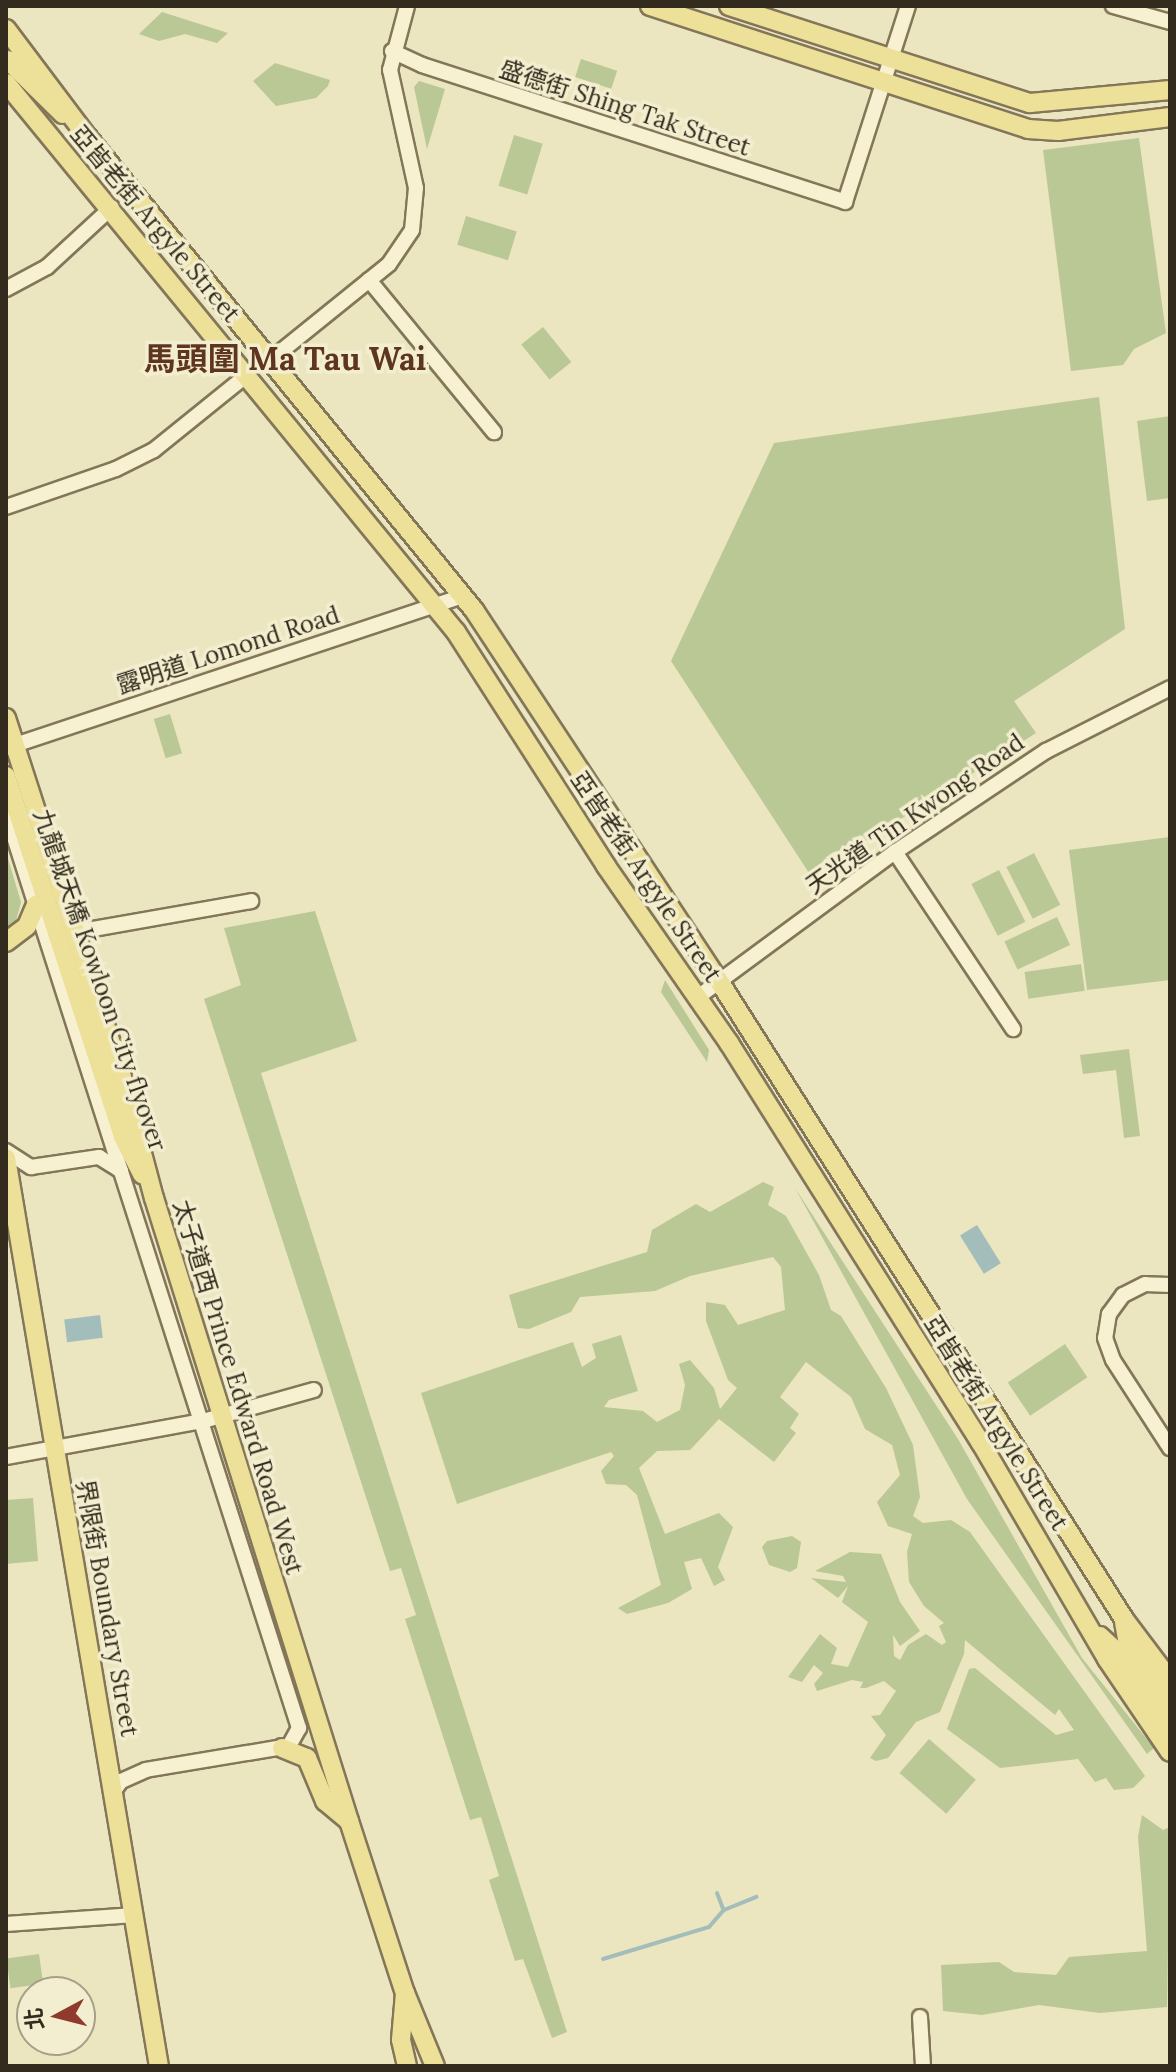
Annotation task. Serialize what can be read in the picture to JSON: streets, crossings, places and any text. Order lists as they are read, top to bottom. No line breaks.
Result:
{"streets":{"main road":["亞皆老街 Argyle Street","九龍城天橋 Kowloon City flyover","太子道西 Prince Edward Road West","界限街 Boundary Street"],"street":["盛德街 Shing Tak Street","露明道 Lomond Road","天光道 Tin Kwong Road"]},"crossings":[["亞皆老街 Argyle Street","露明道 Lomond Road"],["亞皆老街 Argyle Street","天光道 Tin Kwong Road"],["露明道 Lomond Road","太子道西 Prince Edward Road West"],["九龍城天橋 Kowloon City flyover","太子道西 Prince Edward Road West"]],"districts":["馬頭圍 Ma Tau Wai"],"north":"left"}
